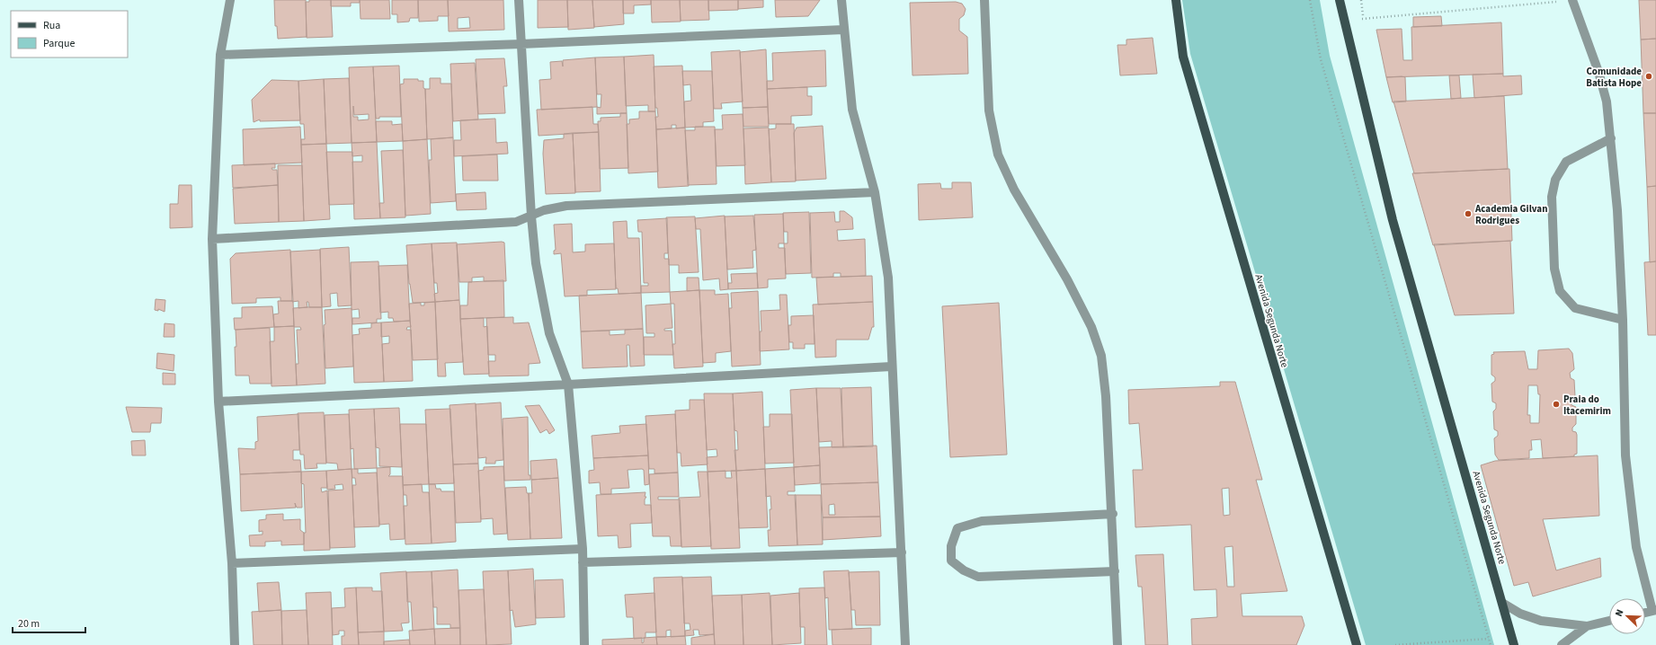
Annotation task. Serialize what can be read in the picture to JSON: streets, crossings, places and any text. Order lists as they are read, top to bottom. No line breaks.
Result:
{"streets":{"main road":["Avenida Segunda Norte"]},"places":["Comunidade Batista Hope","Academia Gilvan Rodrigues","Praia do Itacemirim"],"legend":["Rua","Parque"],"scale_bar":"20 m","north":"top left"}
